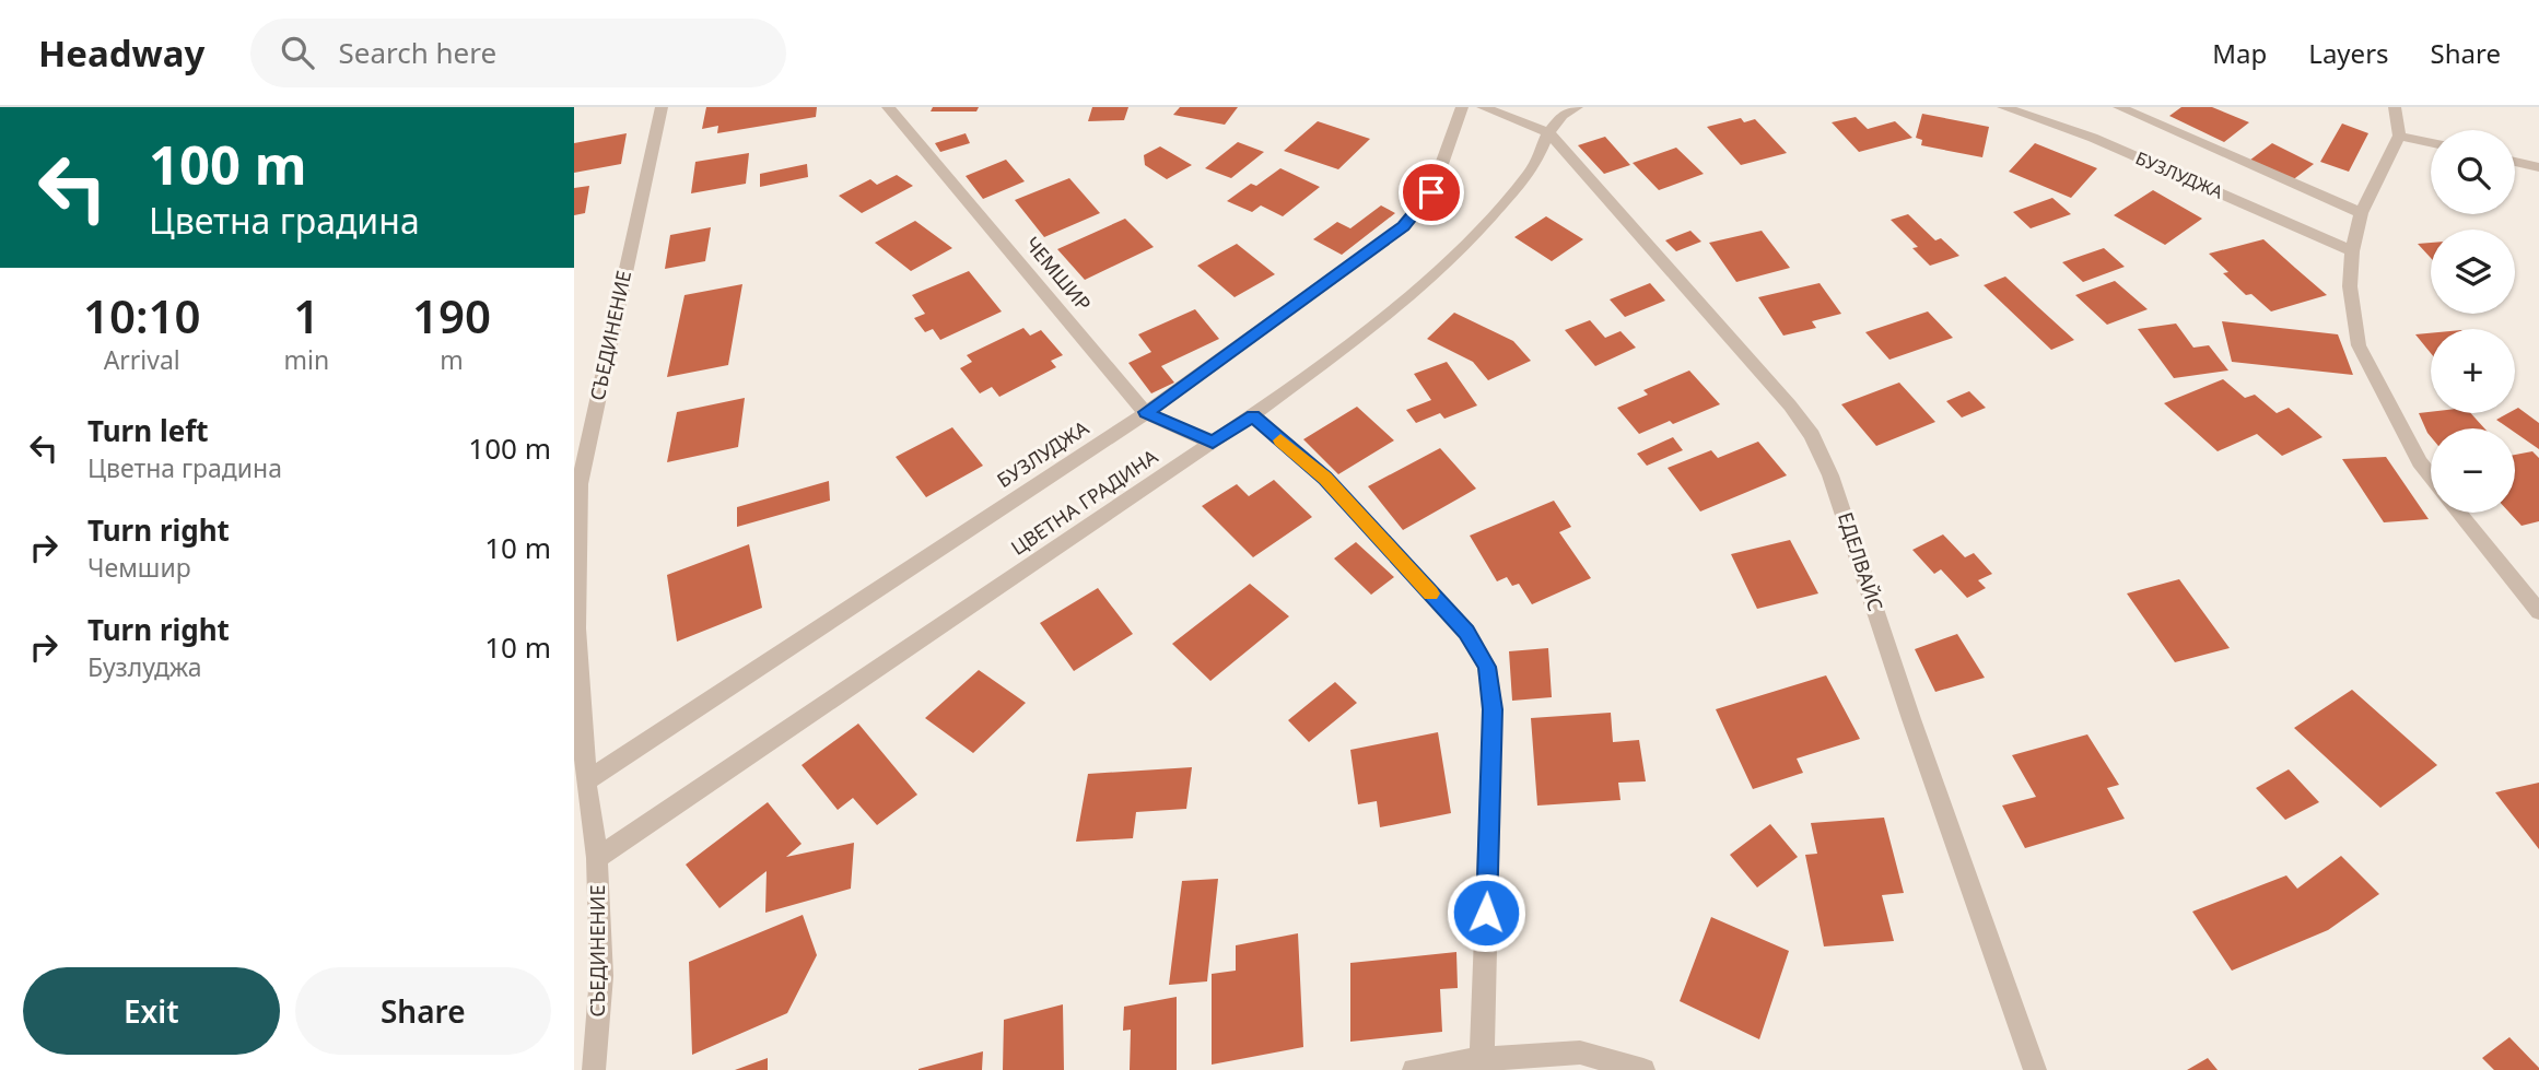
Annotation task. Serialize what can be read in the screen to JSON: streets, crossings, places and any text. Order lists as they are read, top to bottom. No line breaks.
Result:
{"streets":{"street":["БУЗЛУДЖА","ЧЕМШИР","СЪЕДИНЕНИЕ","ЦВЕТНА ГРАДИНА","ЕДЕЛВАЙС"]},"crossings":[["БУЗЛУДЖА","ЧЕМШИР"],["БУЗЛУДЖА","СЪЕДИНЕНИЕ"],["ЧЕМШИР","ЦВЕТНА ГРАДИНА"],["СЪЕДИНЕНИЕ","ЦВЕТНА ГРАДИНА"],["ЦВЕТНА ГРАДИНА","ЕДЕЛВАЙС"]],"page":{"header":"Headway","search":"Search here","nav":["Map","Layers","Share"],"turn":["100 m","Цветна градина"],"map_buttons":["+","−"],"eta":["10:10","Arrival","1","min","190","m"],"list":[{"name":"Turn left","note":"Цветна градина","value":"100 m"},{"name":"Turn right","note":"Чемшир","value":"10 m"},{"name":"Turn right","note":"Бузлуджа","value":"10 m"}],"buttons":["Exit","Share"]}}
